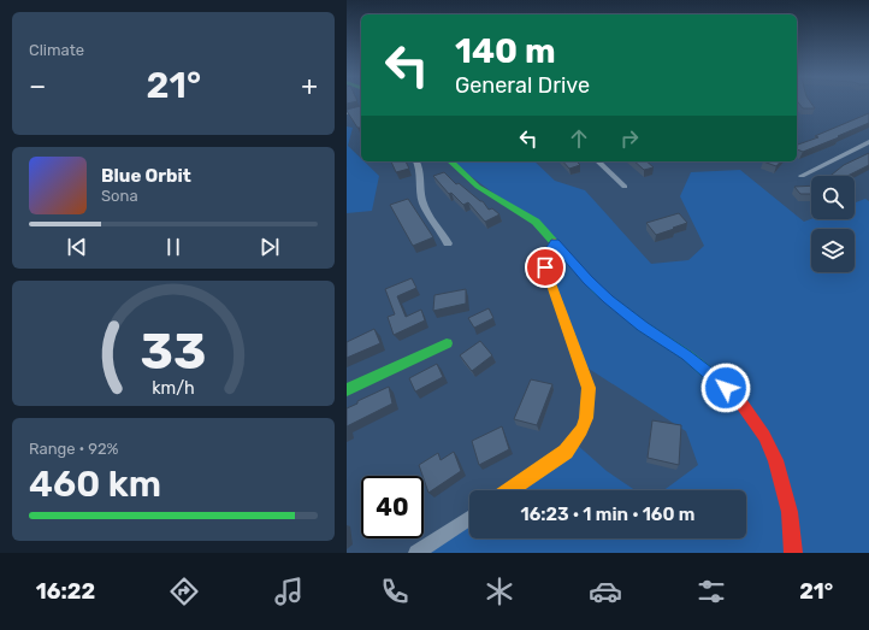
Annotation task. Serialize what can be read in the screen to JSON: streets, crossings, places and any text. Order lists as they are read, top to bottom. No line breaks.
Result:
{"page":{"tile":["Climate",["Range · 92%","460 km"]],"turn":["140 m","General Drive"],"heat":["−","21°","+"],"song":["Blue Orbit","Sona"],"limit":"40","trip":"16:23 · 1 min · 160 m","tabs":["16:22","21°"],"gauge":["33","km/h"]}}
